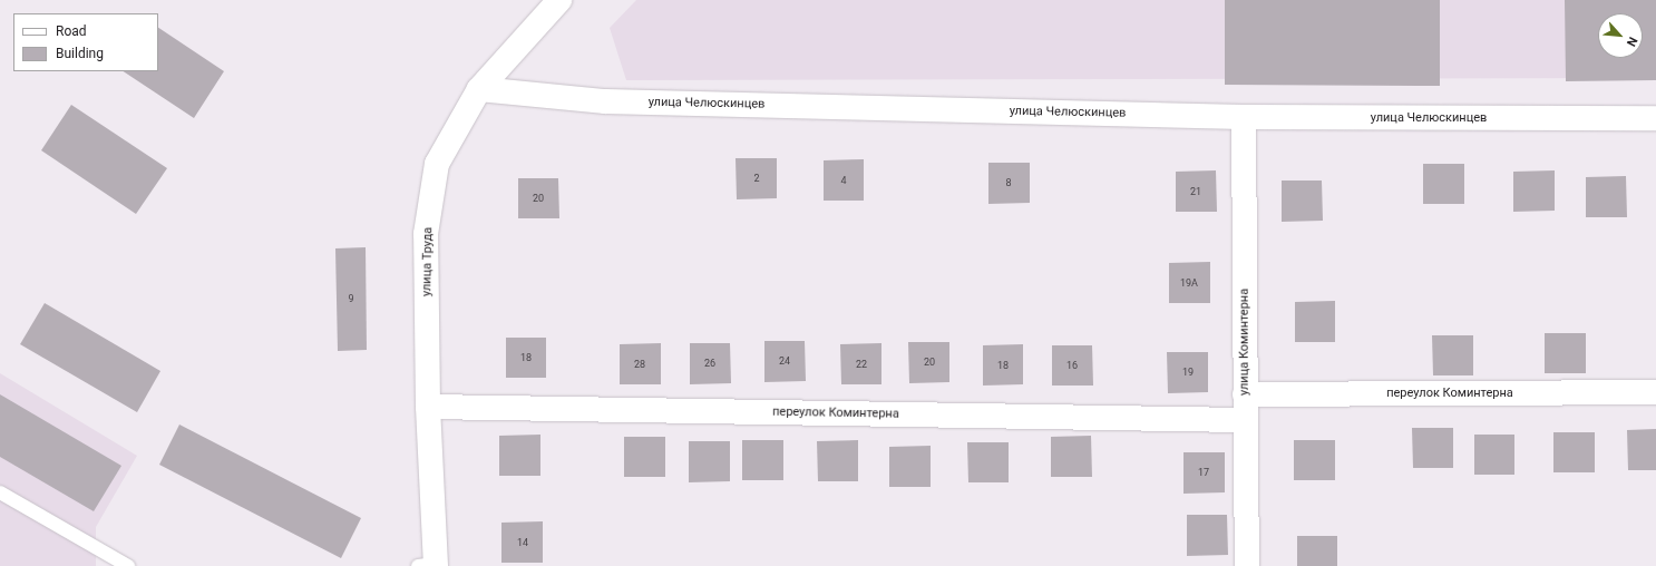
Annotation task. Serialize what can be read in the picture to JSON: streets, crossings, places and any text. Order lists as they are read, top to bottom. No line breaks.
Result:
{"streets":{"street":["улица Челюскинцев","улица Труда","улица Коминтерна","переулок Коминтерна"]},"crossings":[["улица Челюскинцев","улица Труда"],["улица Челюскинцев","улица Коминтерна"],["улица Труда","переулок Коминтерна"],["улица Коминтерна","переулок Коминтерна"]],"house_numbers":["2","4","8","21","20","19А","9","18","24","20","26","28","22","18","16","19","17","14"],"legend":["Road","Building"],"north":"bottom right"}
